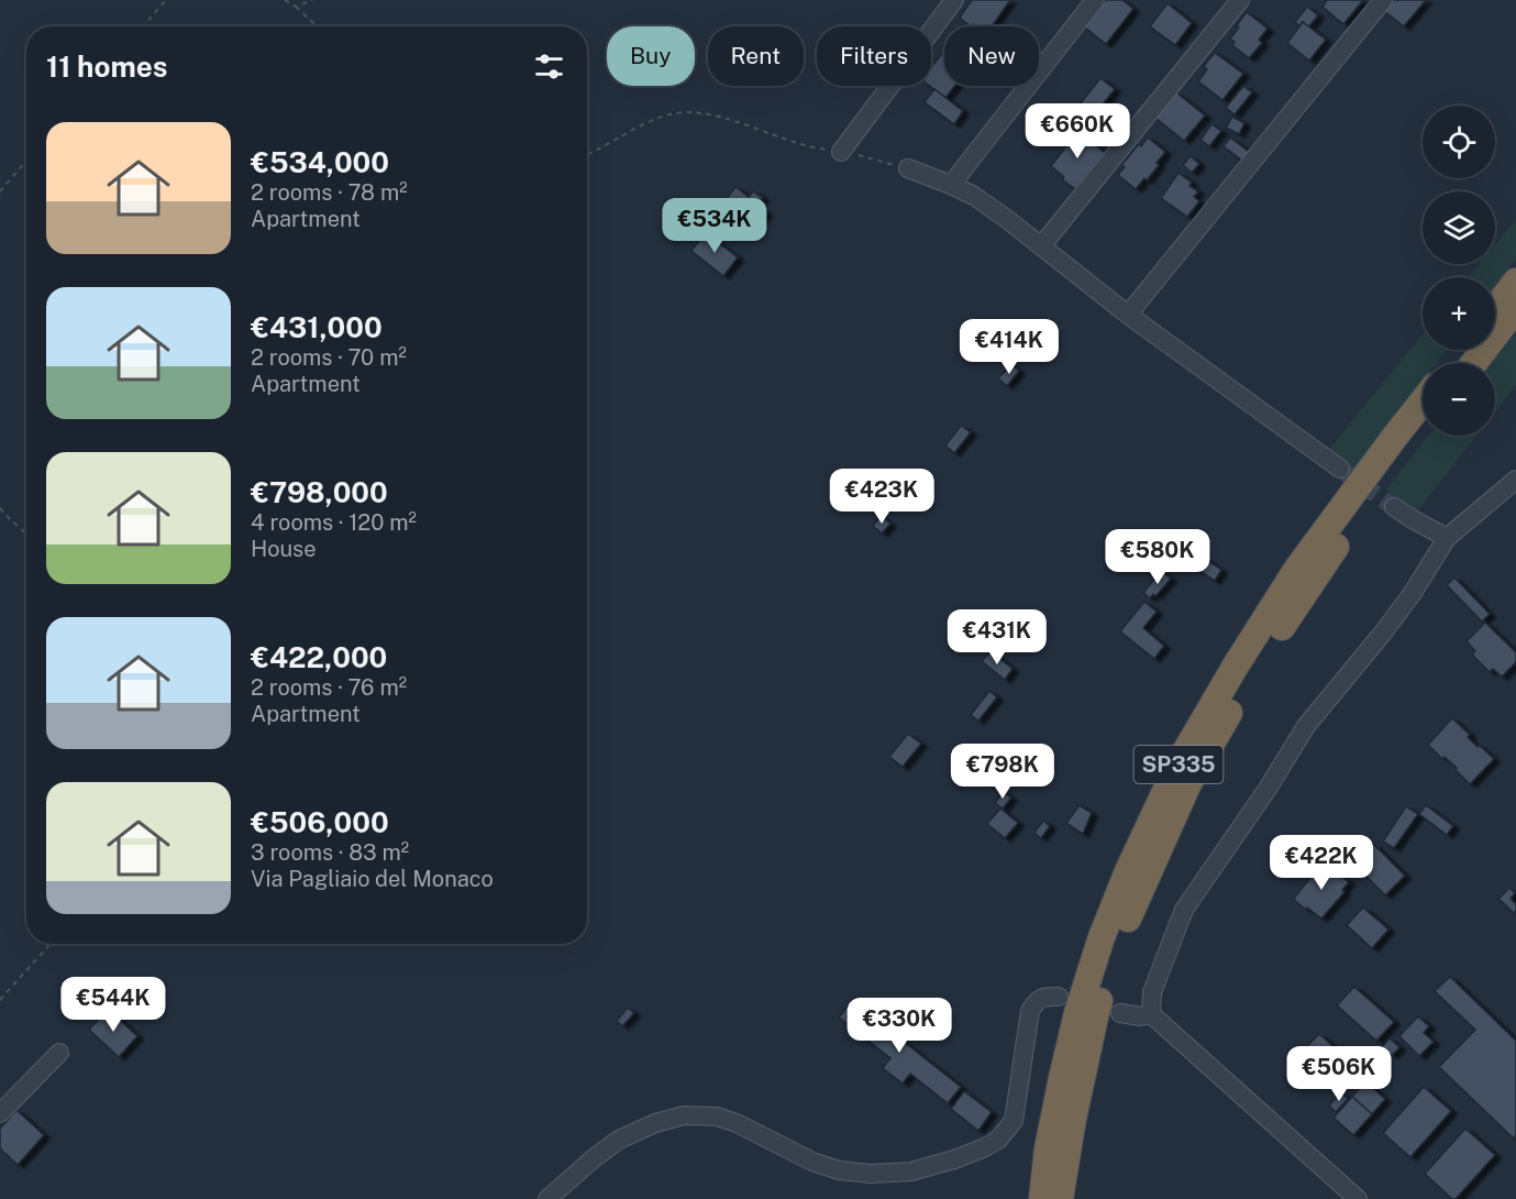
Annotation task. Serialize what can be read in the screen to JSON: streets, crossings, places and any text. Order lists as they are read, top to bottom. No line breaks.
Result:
{"streets":{"highway":["SP335"]},"page":{"chip":["Buy","Rent","Filters","New"],"heading":"11 homes","price":["€660K","€534K","€414K","€423K","€580K","€431K","€798K","€422K","€544K","€330K","€506K"],"map_buttons":["+","−"],"list":[{"name":"€534,000","note":"2 rooms · 78 m² · Apartment"},{"name":"€431,000","note":"2 rooms · 70 m² · Apartment"},{"name":"€798,000","note":"4 rooms · 120 m² · House"},{"name":"€422,000","note":"2 rooms · 76 m² · Apartment"},{"name":"€506,000","note":"3 rooms · 83 m² · Via Pagliaio del Monaco"}]}}
